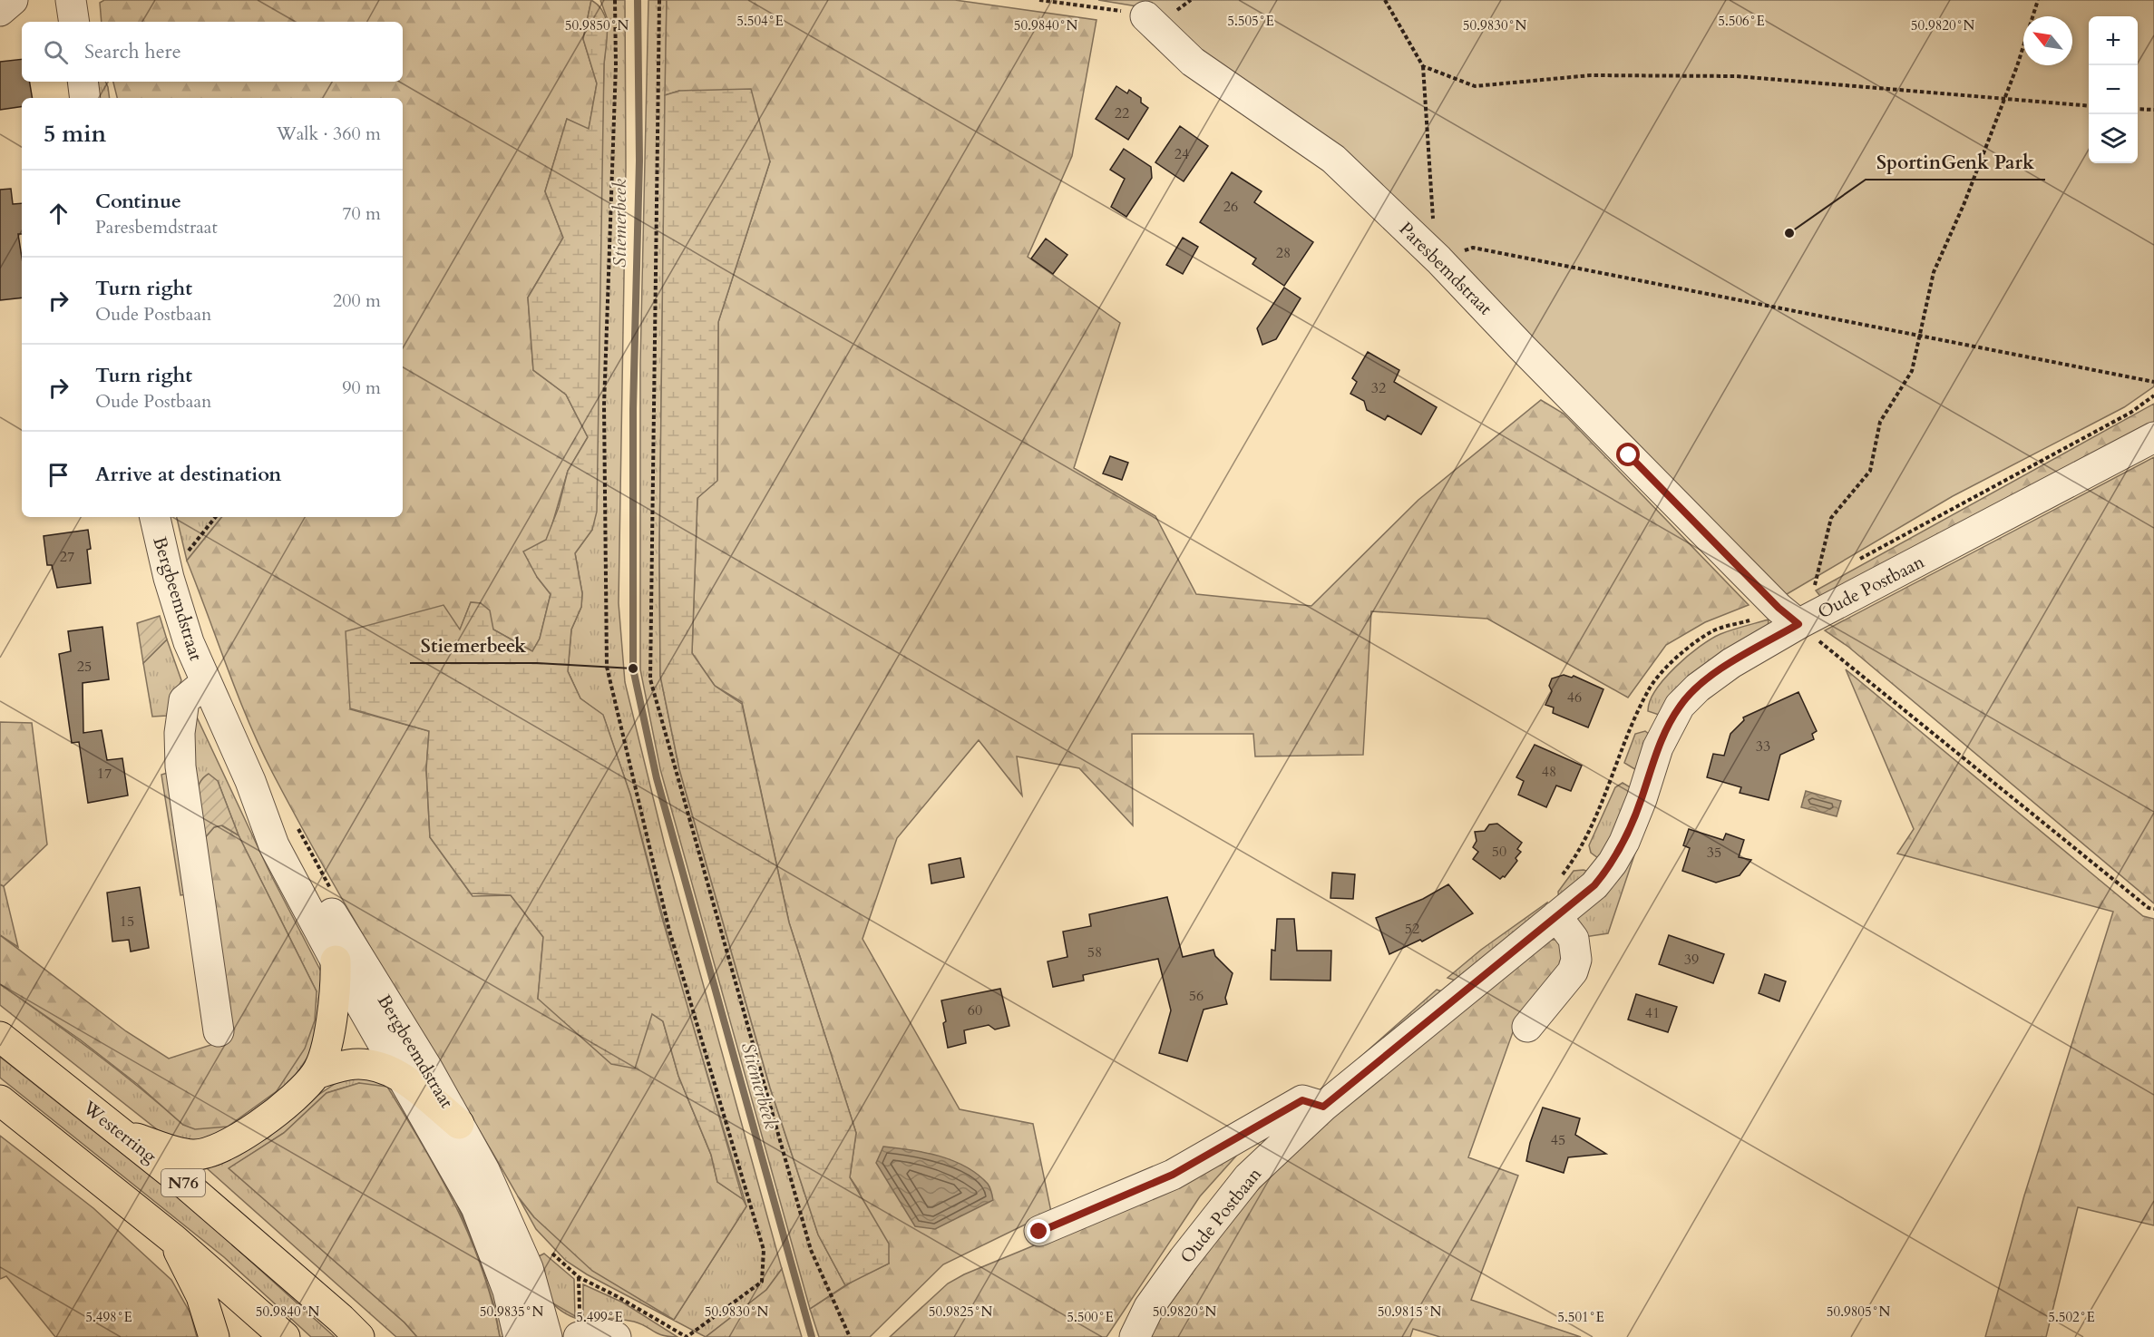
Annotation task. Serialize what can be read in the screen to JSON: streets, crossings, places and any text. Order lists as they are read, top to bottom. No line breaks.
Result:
{"streets":{"highway":["Westerring","N76"],"street":["Paresbemdstraat","Oude Postbaan","Bergbeemdstraat"]},"crossings":[["Paresbemdstraat","Oude Postbaan"]],"water":["Stiemerbeek"],"places":["SportinGenk Park","Stiemerbeek"],"house_numbers":["22","24","26","28","32","27","25","46","33","48","17","50","35","15","52","58","39","56","60","41","45"],"north":"top left","page":{"map_buttons":["+","−"],"search":"Search here","heading":["5 min","Walk · 360 m"],"list":[["Continue","Paresbemdstraat","70 m"],["Turn right","Oude Postbaan","200 m"],["Turn right","Oude Postbaan","90 m"],"Arrive at destination"]},"coordinates":["5.504°E","5.505°E","5.506°E","50.9850°N","50.9840°N","50.9830°N","50.9820°N","50.9835°N","50.9825°N","50.9815°N","50.9805°N","5.498°E","5.499°E","5.500°E","5.501°E","5.502°E"]}
